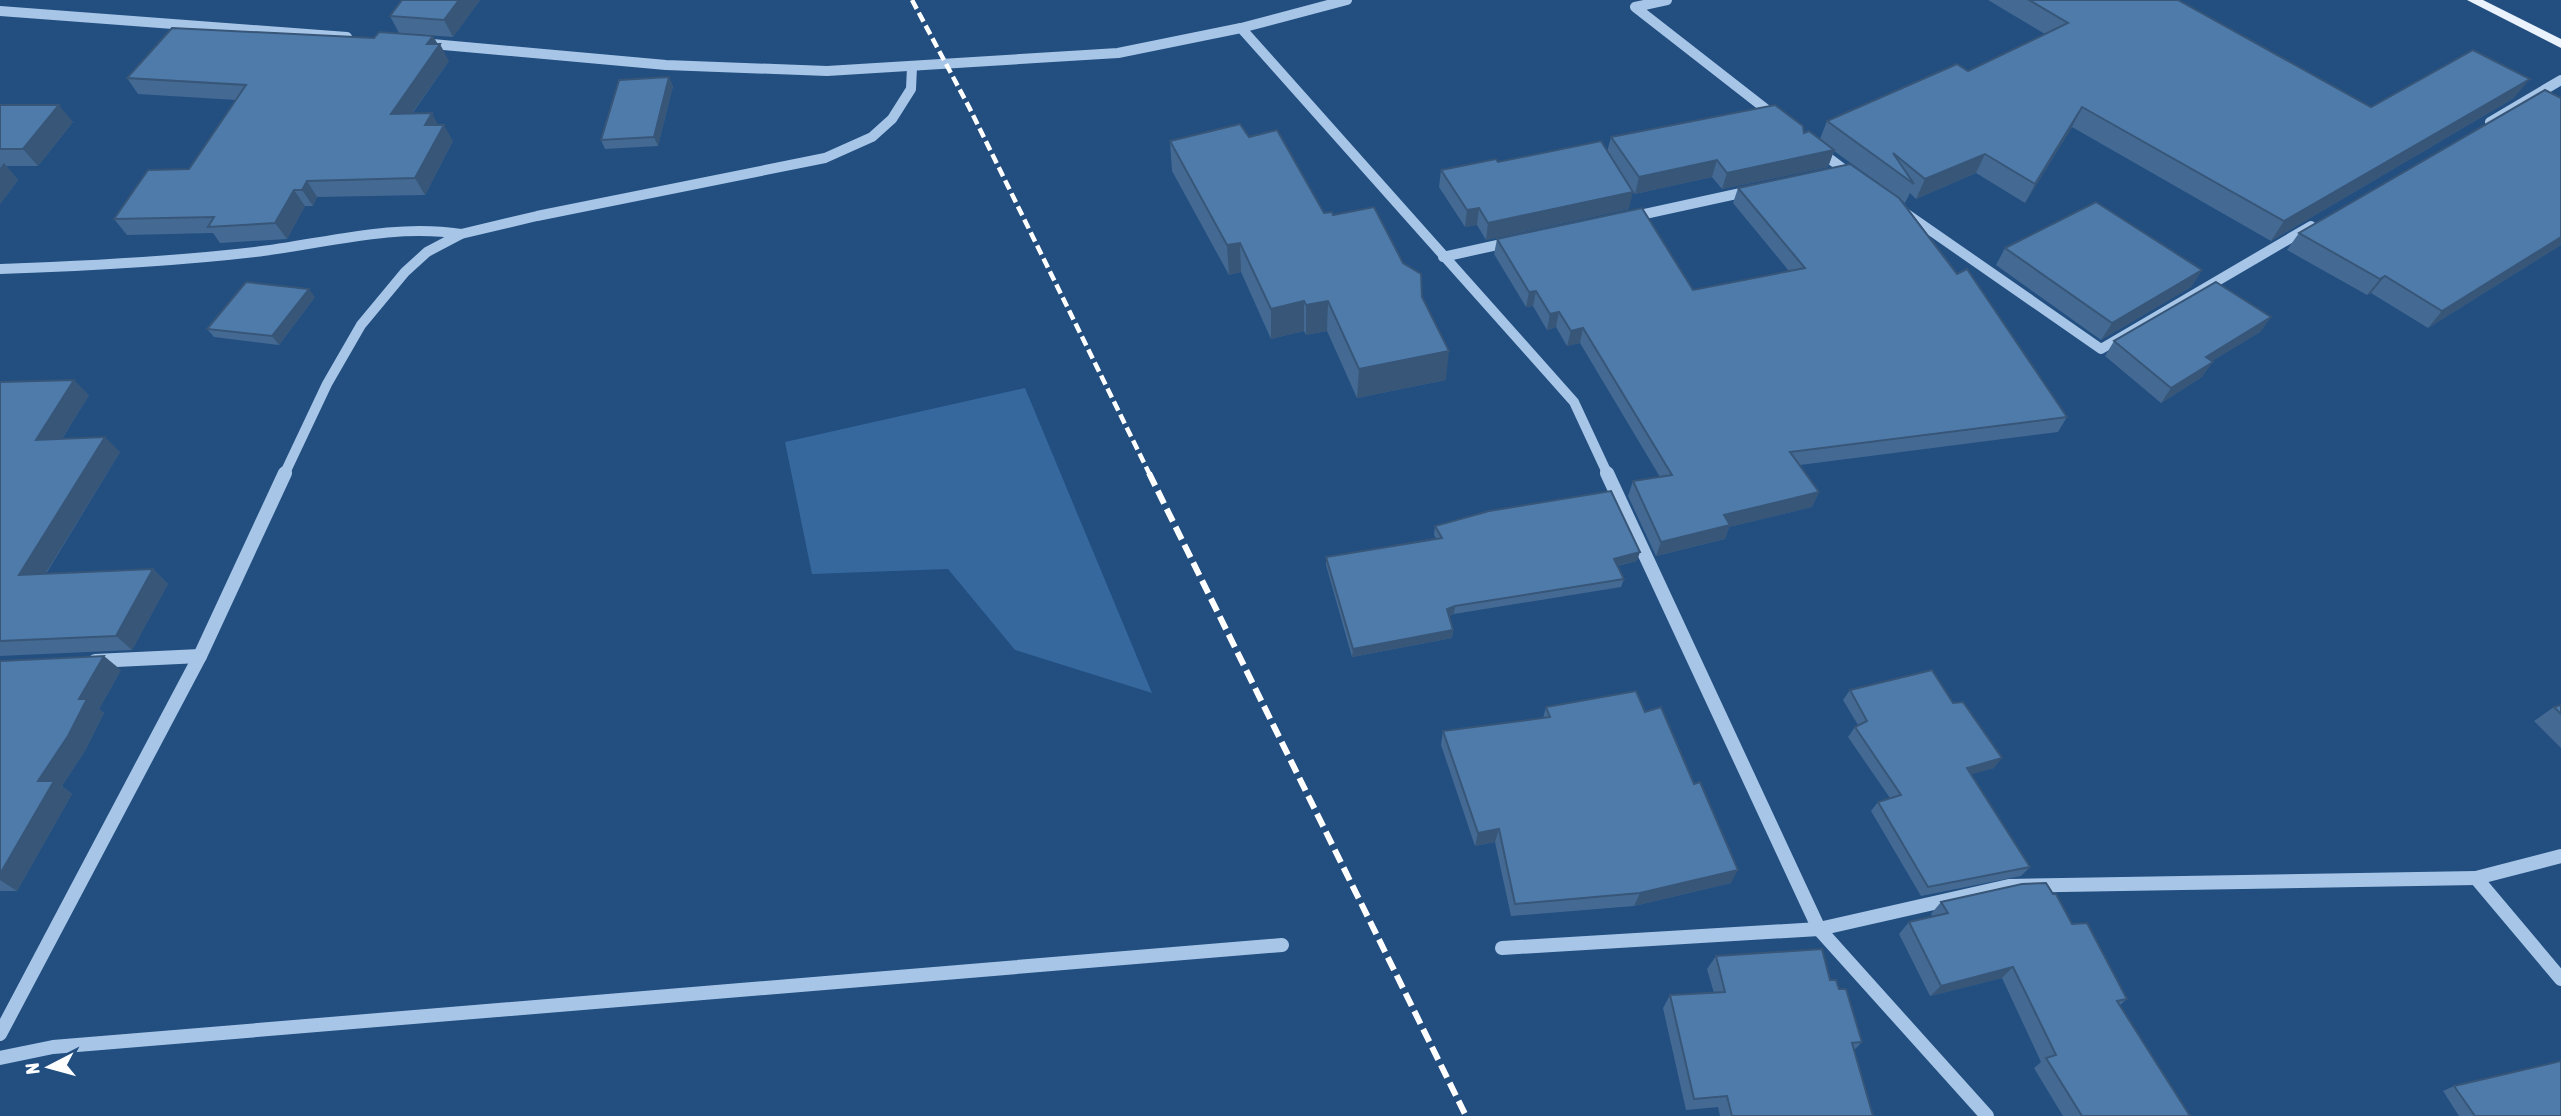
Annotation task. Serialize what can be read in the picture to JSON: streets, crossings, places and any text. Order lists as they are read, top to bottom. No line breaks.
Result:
{"north":"left"}
